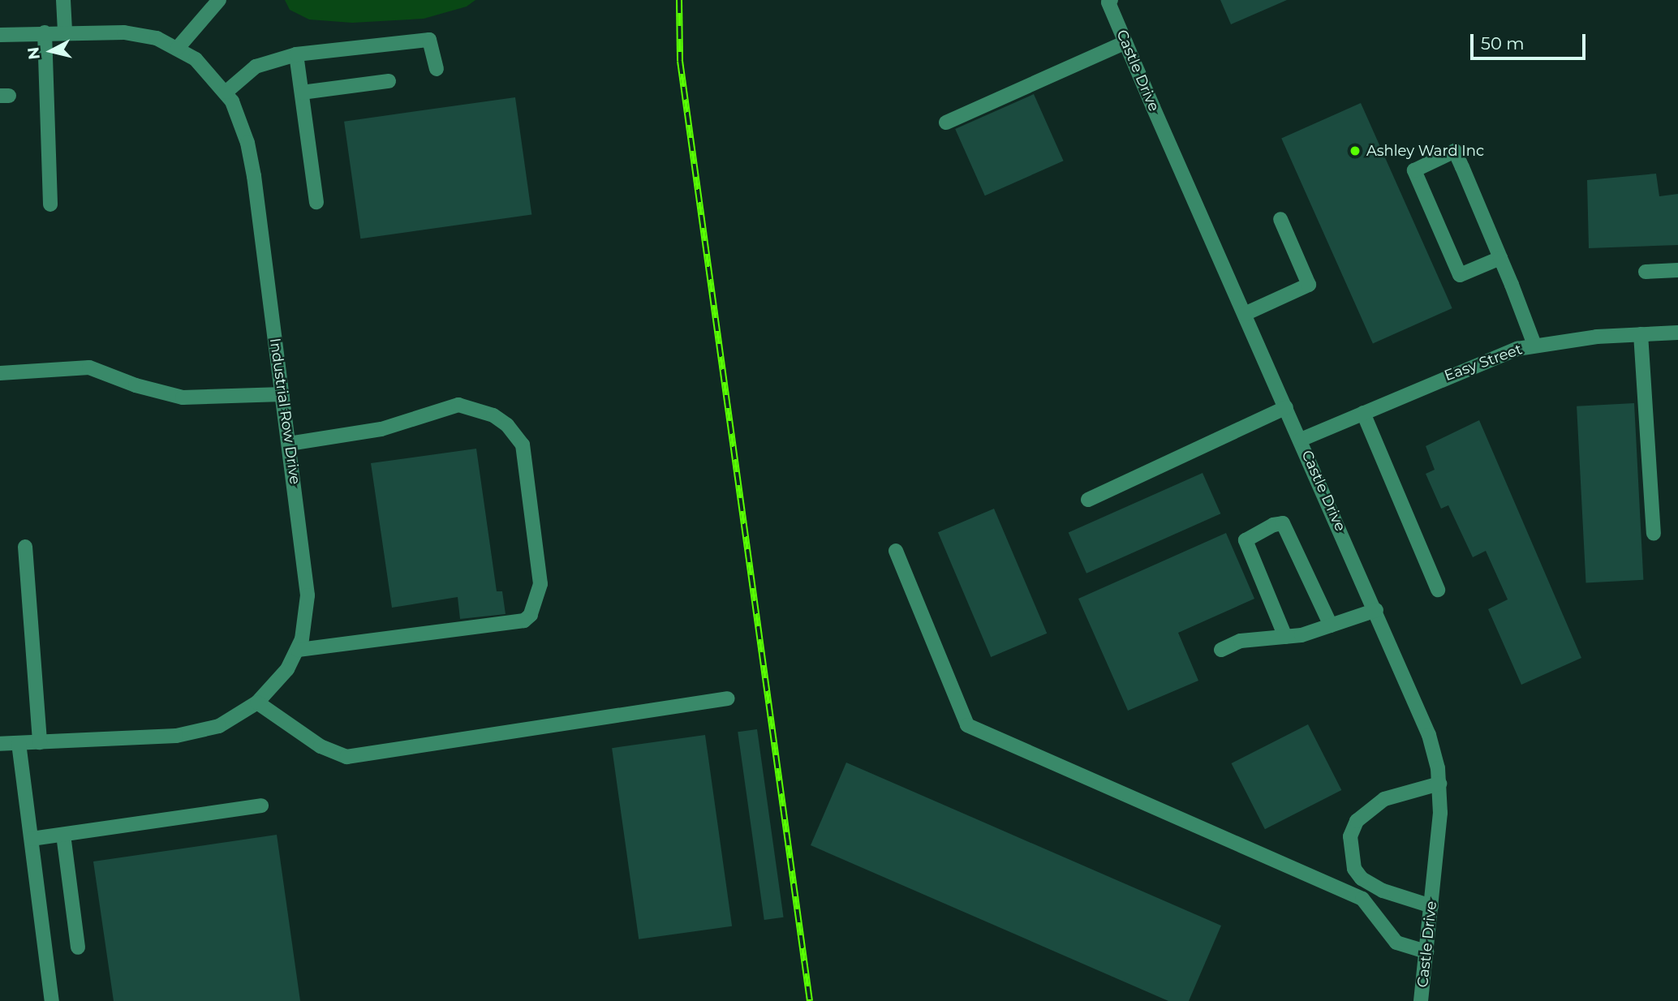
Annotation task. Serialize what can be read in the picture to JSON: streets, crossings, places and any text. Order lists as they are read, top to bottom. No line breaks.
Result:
{"streets":{"street":["Castle Drive","Easy Street","Industrial Row Drive"]},"crossings":[["Castle Drive","Easy Street"]],"places":["Ashley Ward Inc"],"scale_bar":"50 m","north":"left"}
